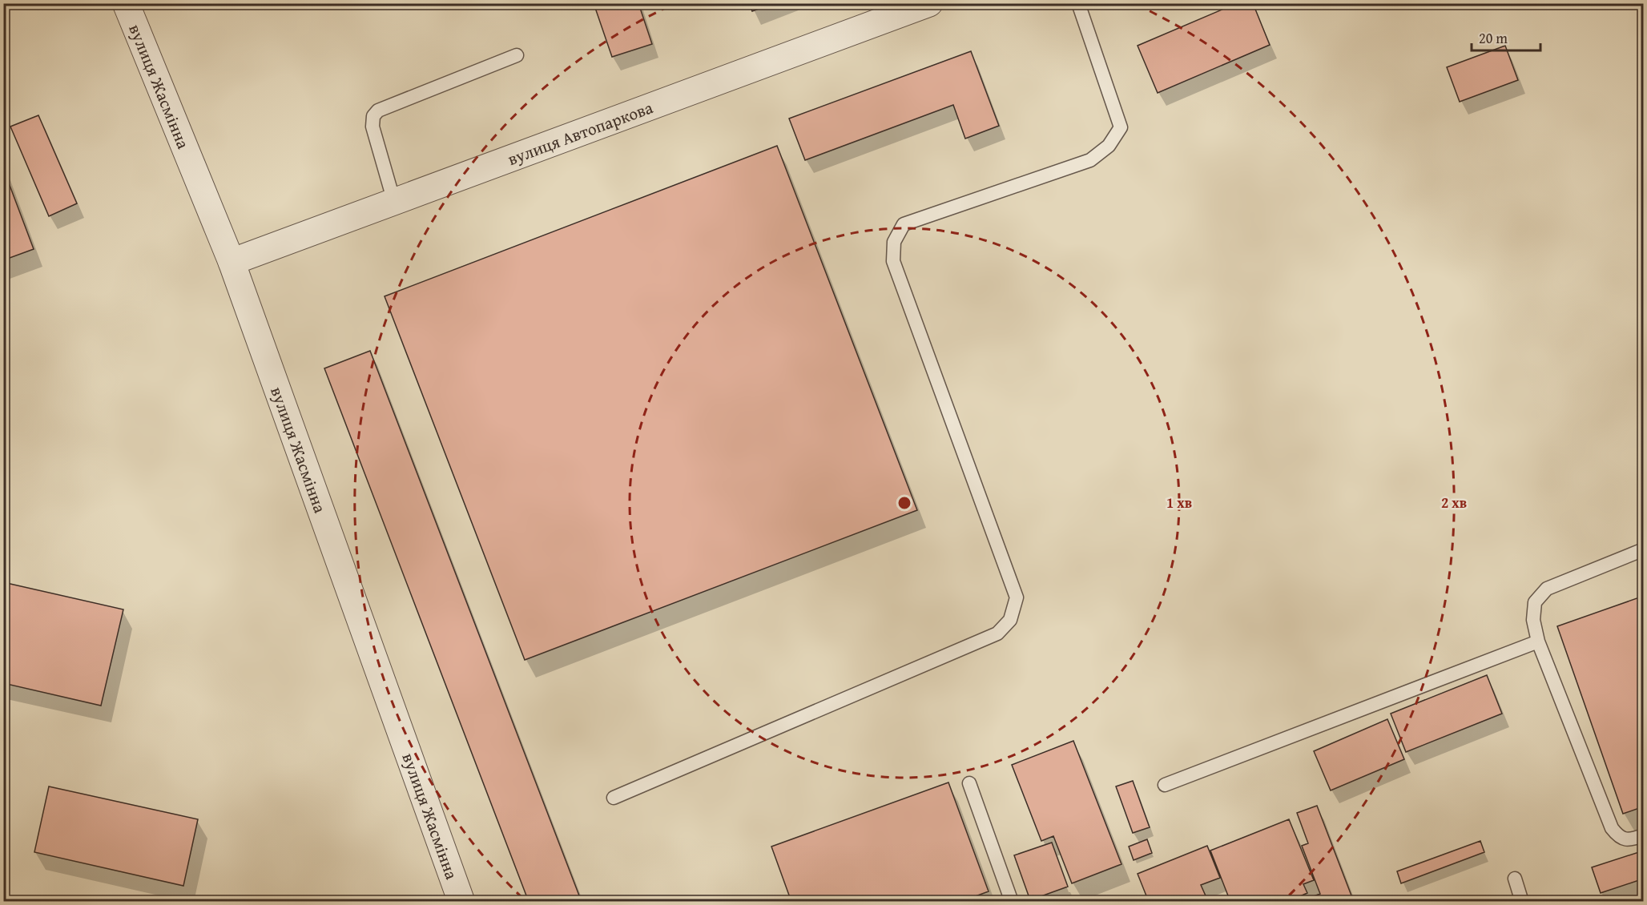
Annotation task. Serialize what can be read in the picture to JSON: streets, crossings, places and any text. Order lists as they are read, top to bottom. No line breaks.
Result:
{"streets":{"street":["вулиця Жасмінна","вулиця Автопаркова"]},"crossings":[["вулиця Жасмінна","вулиця Автопаркова"]],"scale_bar":"20 m","rings":["1 хв","2 хв"]}
